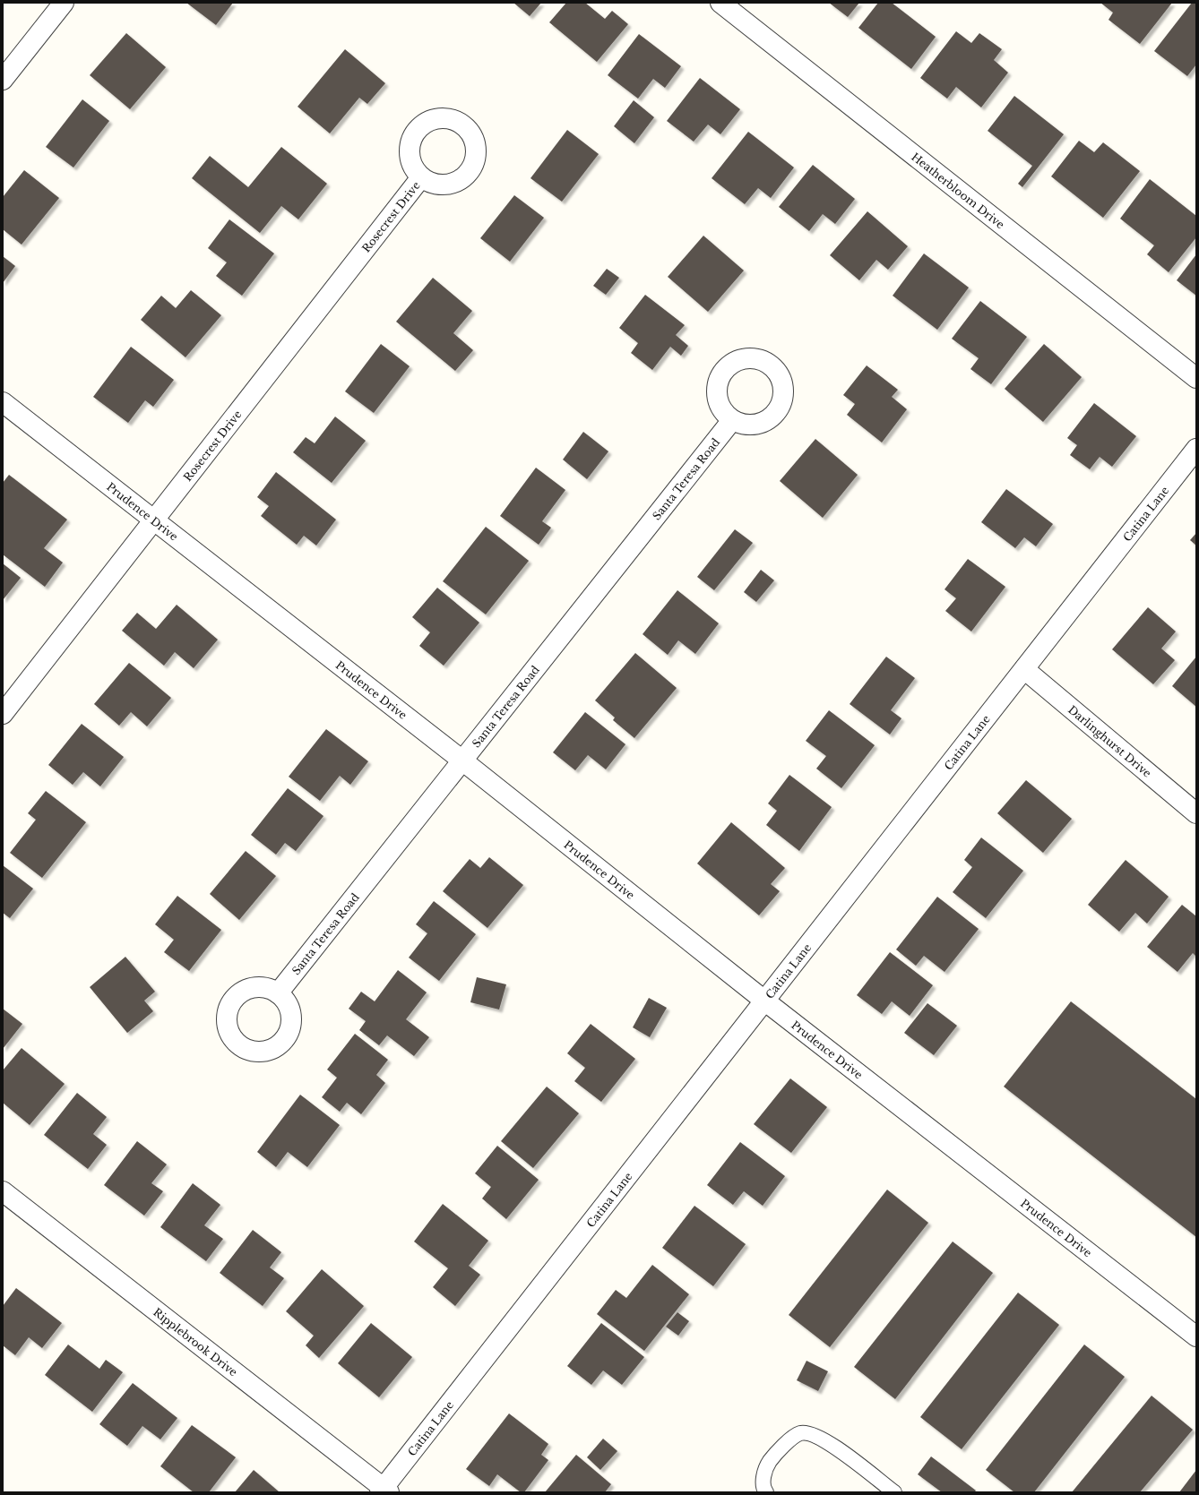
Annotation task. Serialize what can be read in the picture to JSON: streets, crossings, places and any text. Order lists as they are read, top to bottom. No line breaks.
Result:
{"streets":{"street":["Heatherbloom Drive","Rosecrest Drive","Santa Teresa Road","Prudence Drive","Catina Lane","Darlinghurst Drive","Ripplebrook Drive"]},"crossings":[["Rosecrest Drive","Prudence Drive"],["Santa Teresa Road","Prudence Drive"],["Prudence Drive","Catina Lane"],["Catina Lane","Darlinghurst Drive"],["Catina Lane","Ripplebrook Drive"]]}
